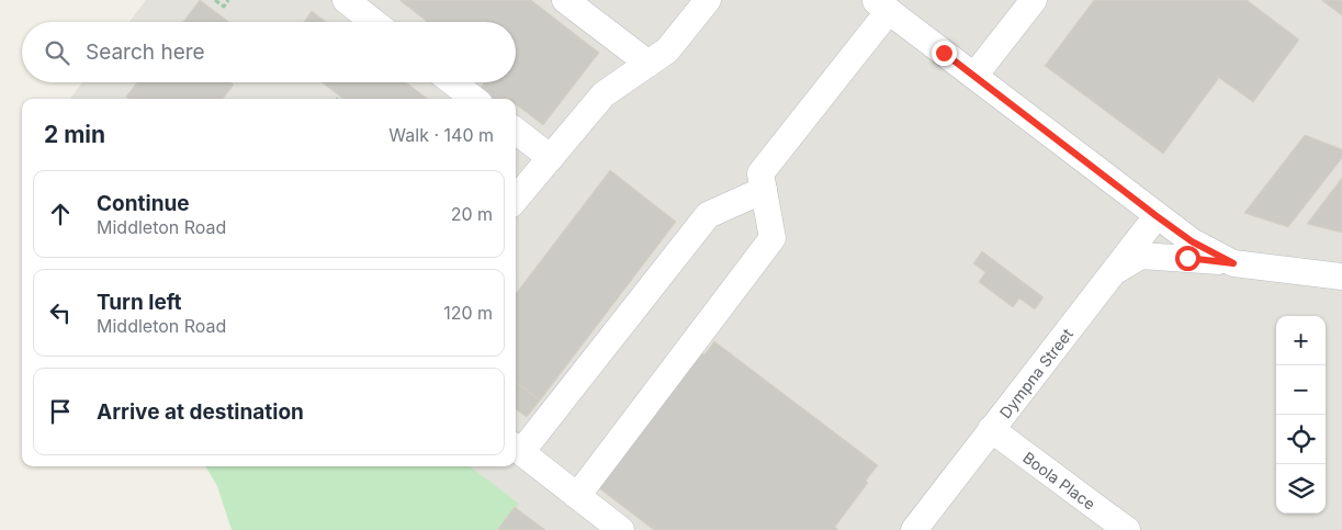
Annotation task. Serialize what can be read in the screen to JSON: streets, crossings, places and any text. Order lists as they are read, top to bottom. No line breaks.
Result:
{"streets":{"street":["Dympna Street","Boola Place"]},"crossings":[["Dympna Street","Boola Place"]],"page":{"search":"Search here","heading":["2 min","Walk · 140 m"],"list":[["Continue","Middleton Road","20 m"],["Turn left","Middleton Road","120 m"],"Arrive at destination"],"map_buttons":["+","−"]}}
